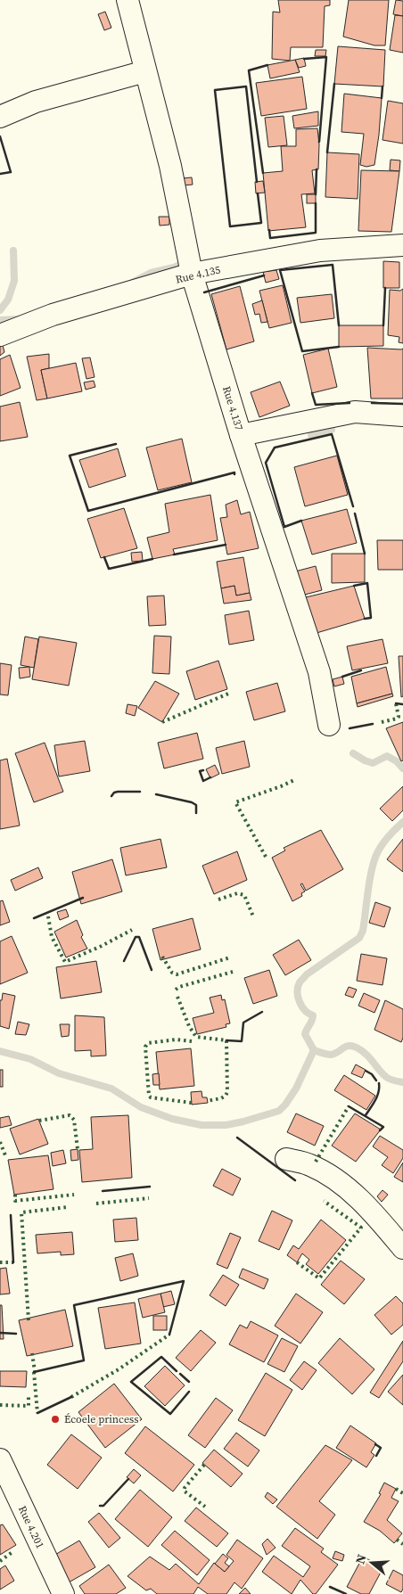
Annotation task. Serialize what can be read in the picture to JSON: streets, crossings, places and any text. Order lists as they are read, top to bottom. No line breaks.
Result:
{"streets":{"street":["Rue 4.135","Rue 4.137","Rue 4.201"]},"crossings":[["Rue 4.135","Rue 4.137"]],"places":["Écoele princess"],"north":"left"}
